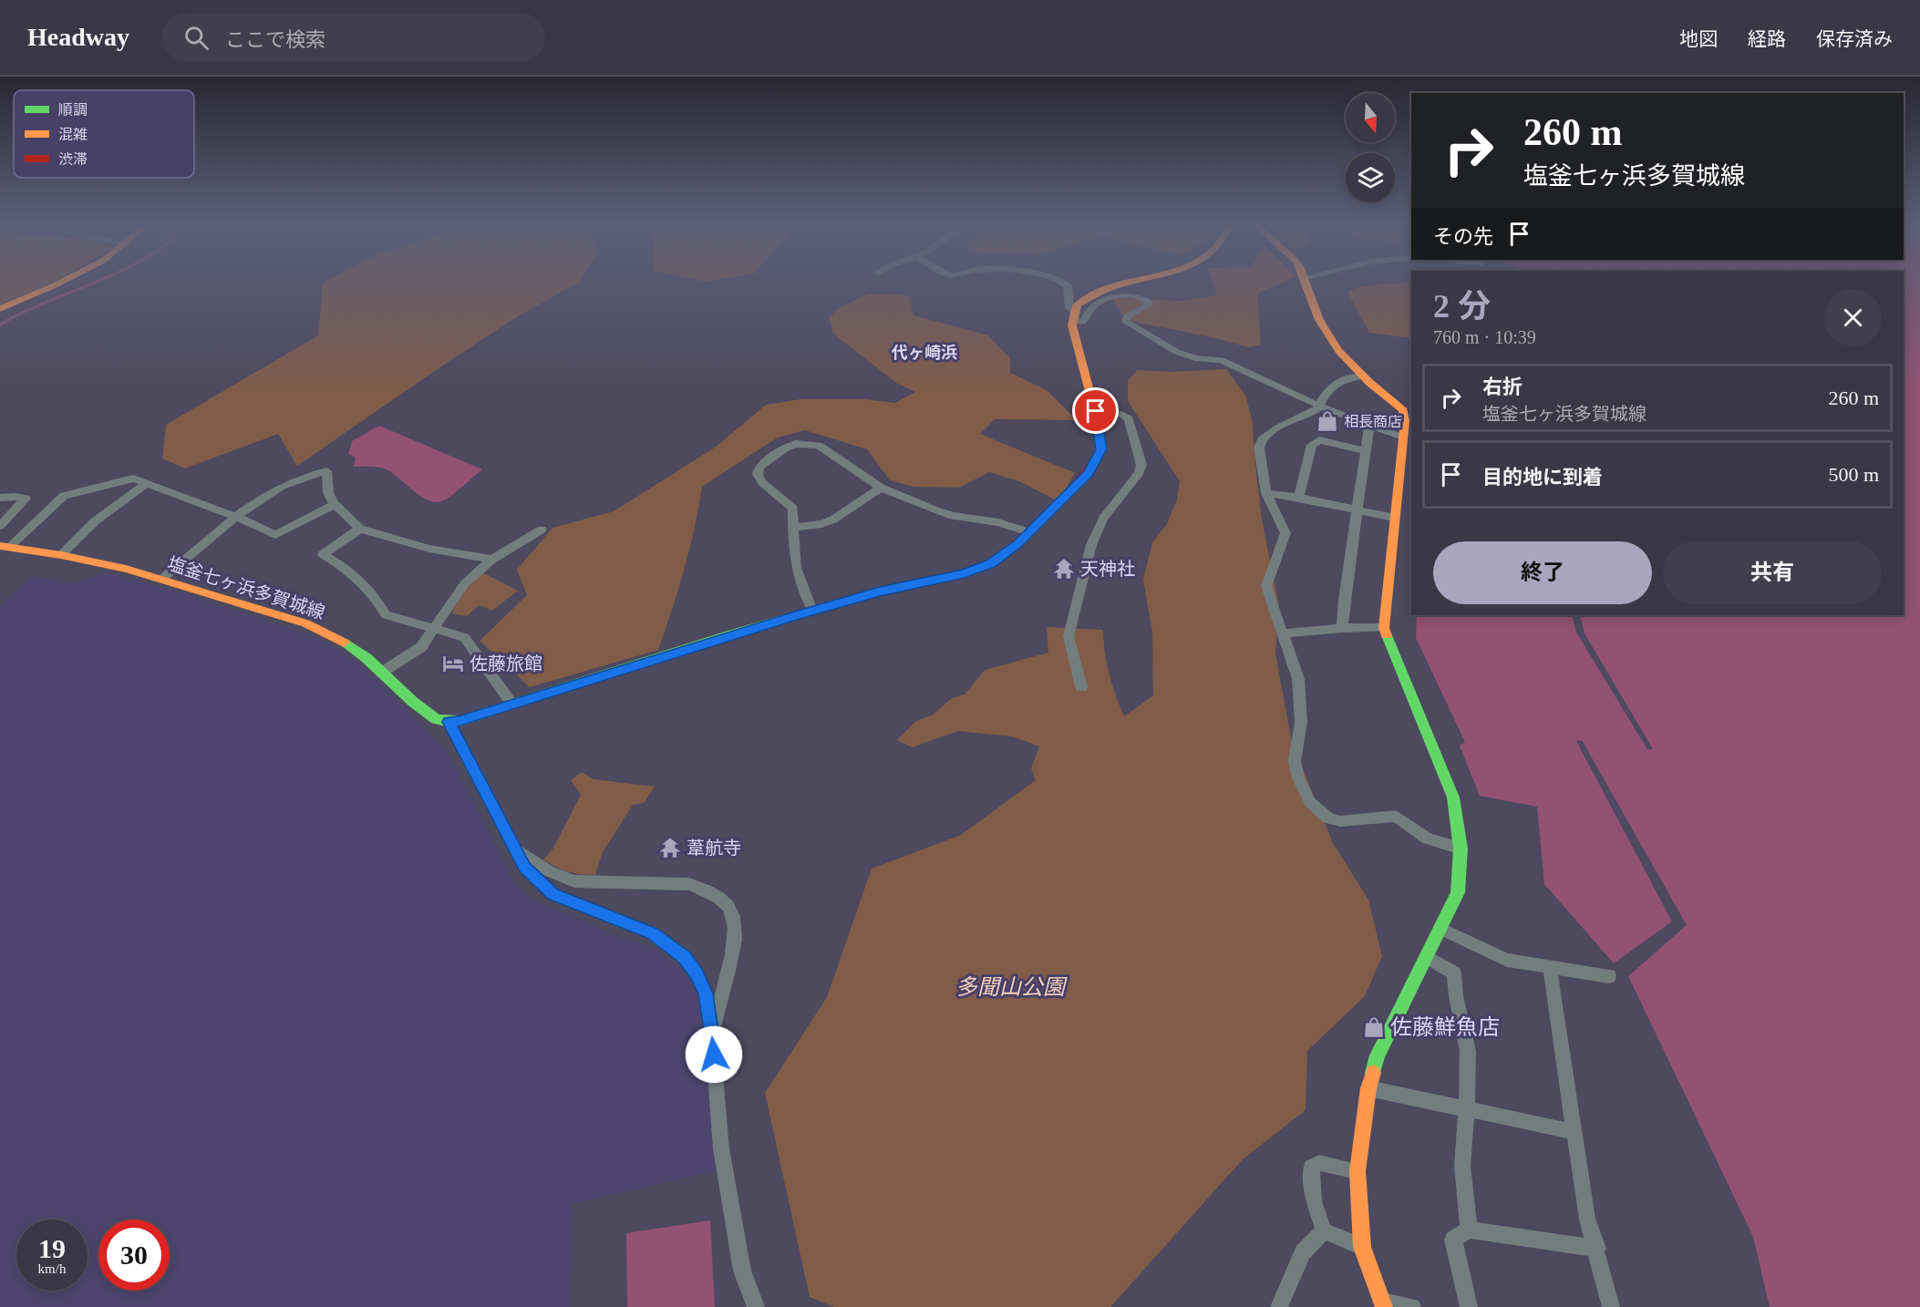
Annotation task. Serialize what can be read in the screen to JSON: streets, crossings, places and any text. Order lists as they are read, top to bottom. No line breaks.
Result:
{"streets":{"main road":["塩釜七ヶ浜多賀城線"]},"districts":["代ヶ崎浜"],"parks":["多聞山公園"],"places":{"shop":["相長商店","佐藤鮮魚店"],"temple":["天神社","葦航寺"],"hotel":["佐藤旅館"]},"legend":["順調","混雑","渋滞"],"north":"bottom","page":{"header":"Headway","search":"ここで検索","nav":["地図","経路","保存済み"],"turn":["260 m","塩釜七ヶ浜多賀城線"],"then":"その先","heading":["2 分","760 m · 10:39"],"list":[{"name":"右折","note":"塩釜七ヶ浜多賀城線","value":"260 m"},{"name":"目的地に到着","value":"500 m"}],"buttons":["終了","共有"],"speed":"19 km/h","limit":"30"}}
